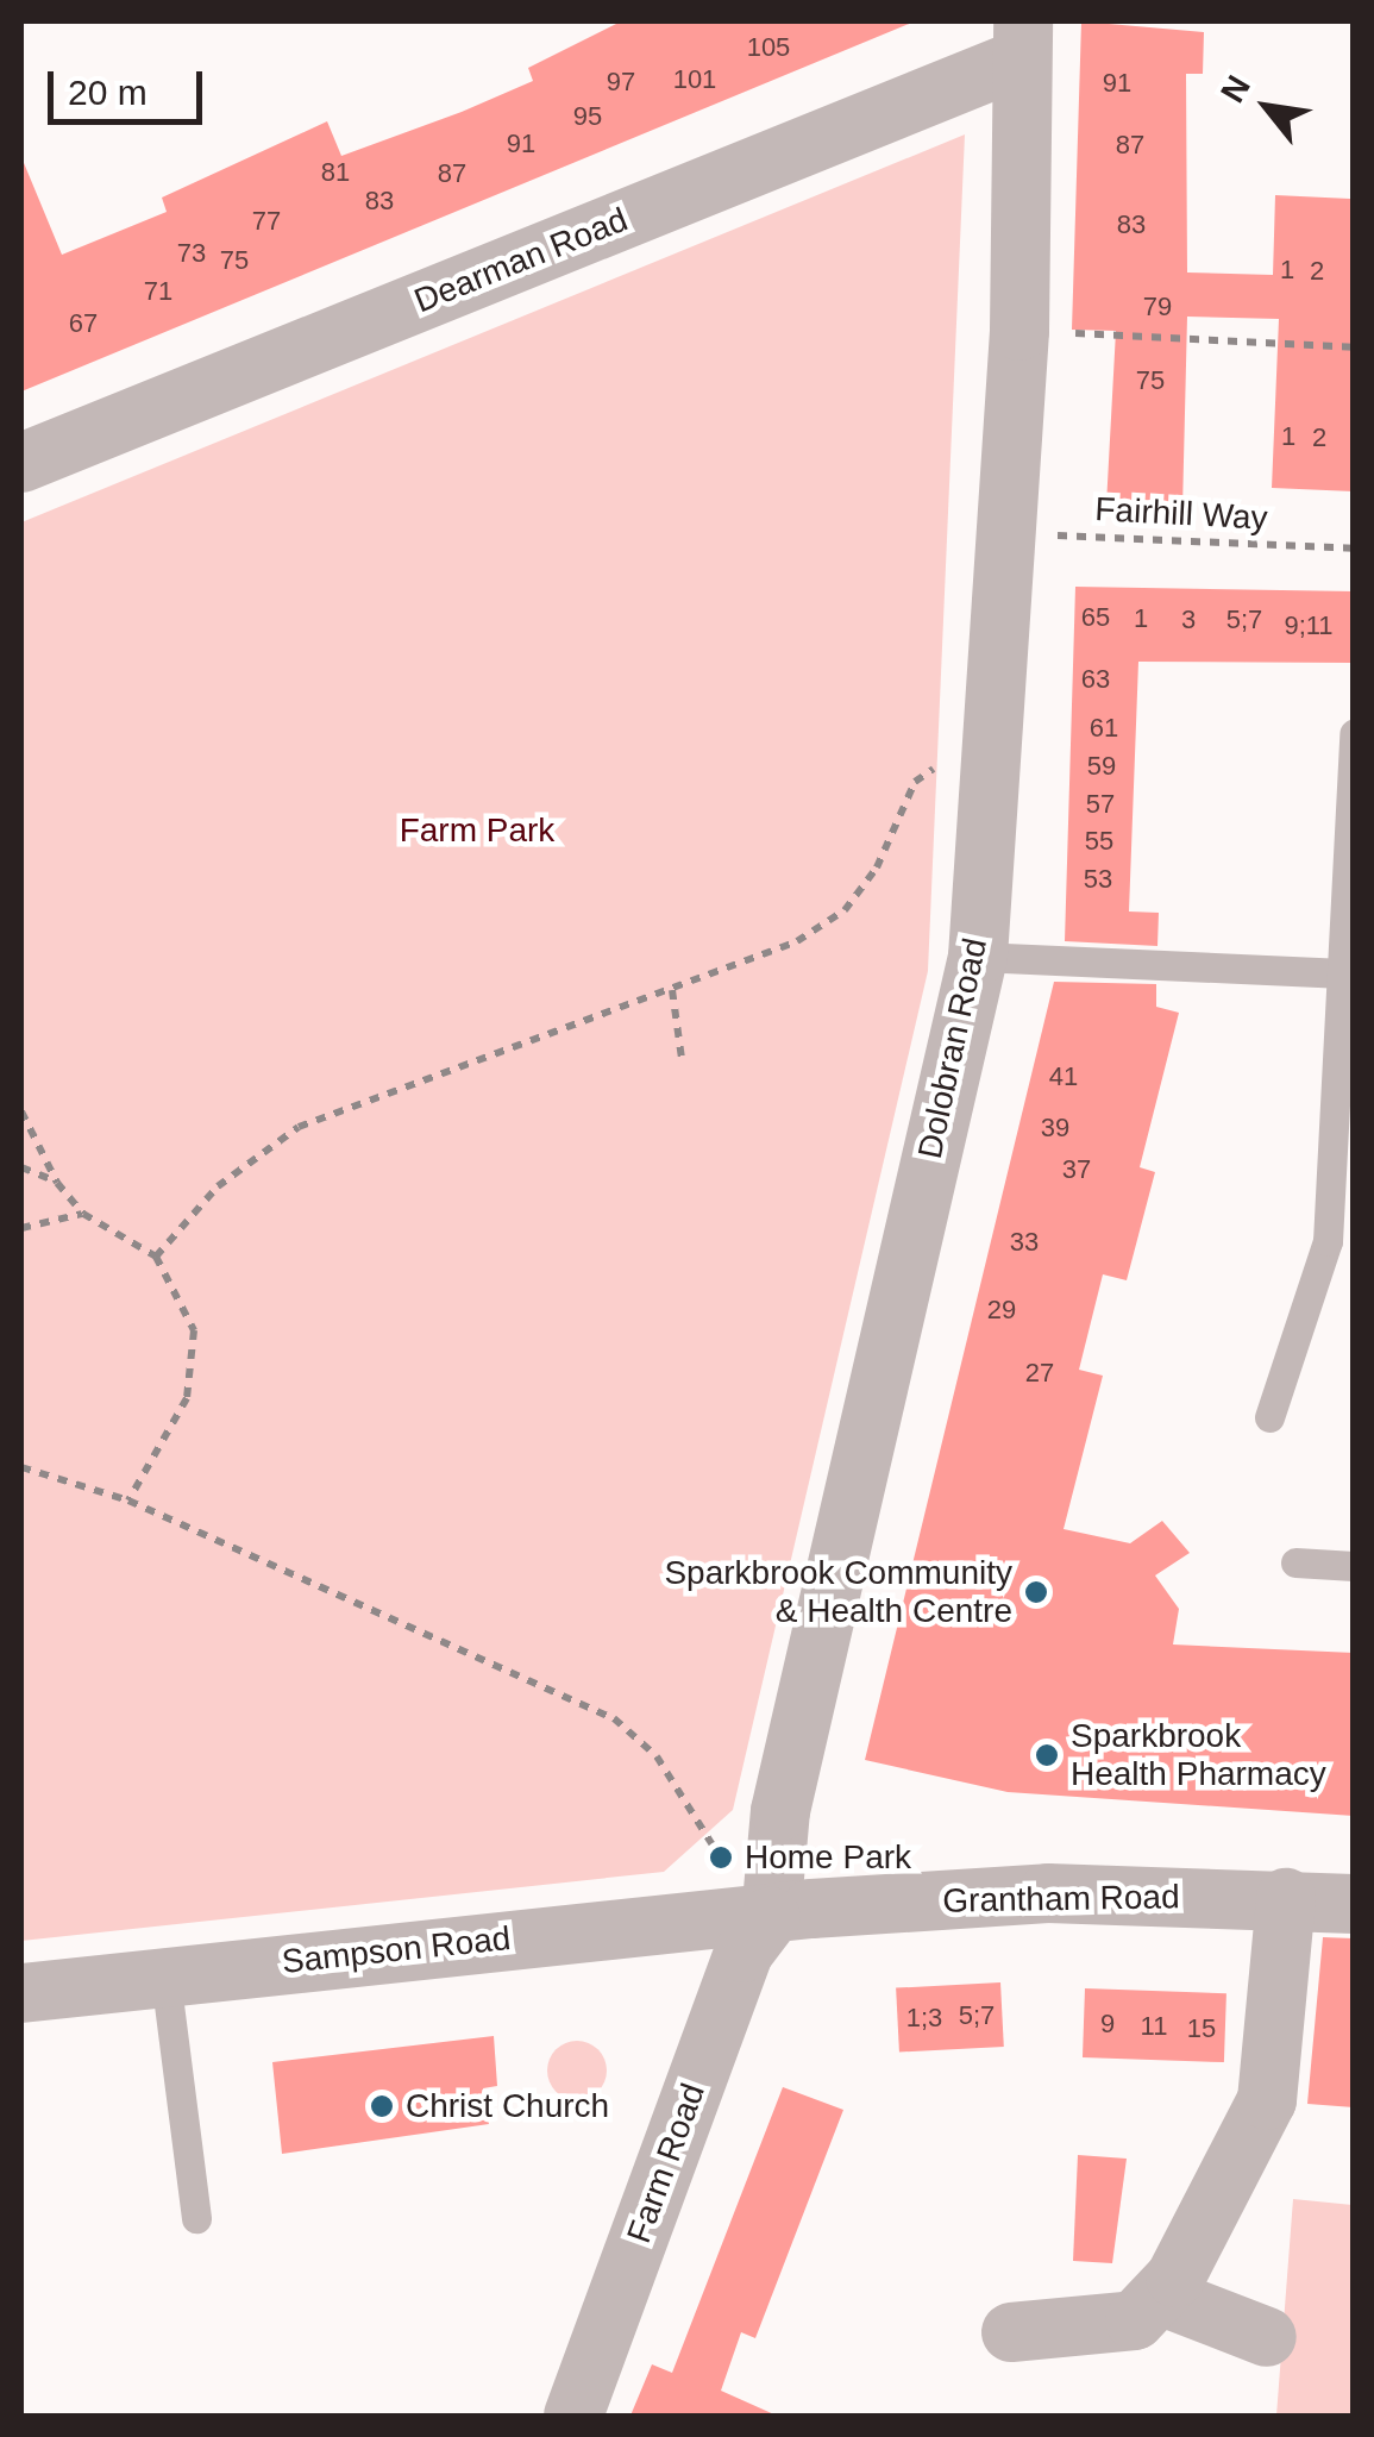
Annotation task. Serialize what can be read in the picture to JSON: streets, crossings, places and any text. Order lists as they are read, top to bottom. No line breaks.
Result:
{"streets":{"street":["Dearman Road","Dolobran Road","Grantham Road","Sampson Road","Farm Road"],"path":["Fairhill Way"]},"crossings":[["Dearman Road","Dolobran Road"],["Fairhill Way","Dolobran Road"],["Dolobran Road","Grantham Road"],["Dolobran Road","Sampson Road"],["Dolobran Road","Farm Road"],["Grantham Road","Sampson Road"],["Grantham Road","Farm Road"],["Sampson Road","Farm Road"]],"parks":["Farm Park"],"places":["Sparkbrook Community & Health Centre","Sparkbrook Health Pharmacy","Home Park","Christ Church"],"house_numbers":["105","101","97","91","95","91","87","81","87","83","77","83","73","75","1","2","71","79","67","75","1","2","65","1","3","5;7","9;11","63","61","59","57","55","53","41","39","37","33","29","27","5;7","1;3","9","11","15"],"scale_bar":"20 m","north":"top left"}
